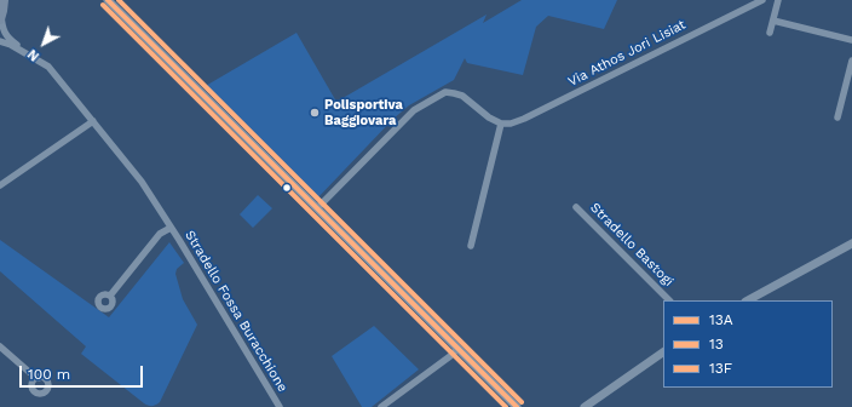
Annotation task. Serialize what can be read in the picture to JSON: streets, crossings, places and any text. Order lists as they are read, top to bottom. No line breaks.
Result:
{"streets":{"street":["Via Athos Jori Lisiat","Stradello Bastogi","Stradello Fossa Buracchione"]},"places":["Polisportiva Baggiovara"],"lines":["transit line 13A","transit line 13F","transit line 13"],"legend":["13A","13","13F"],"scale_bar":"100 m","north":"bottom left"}
